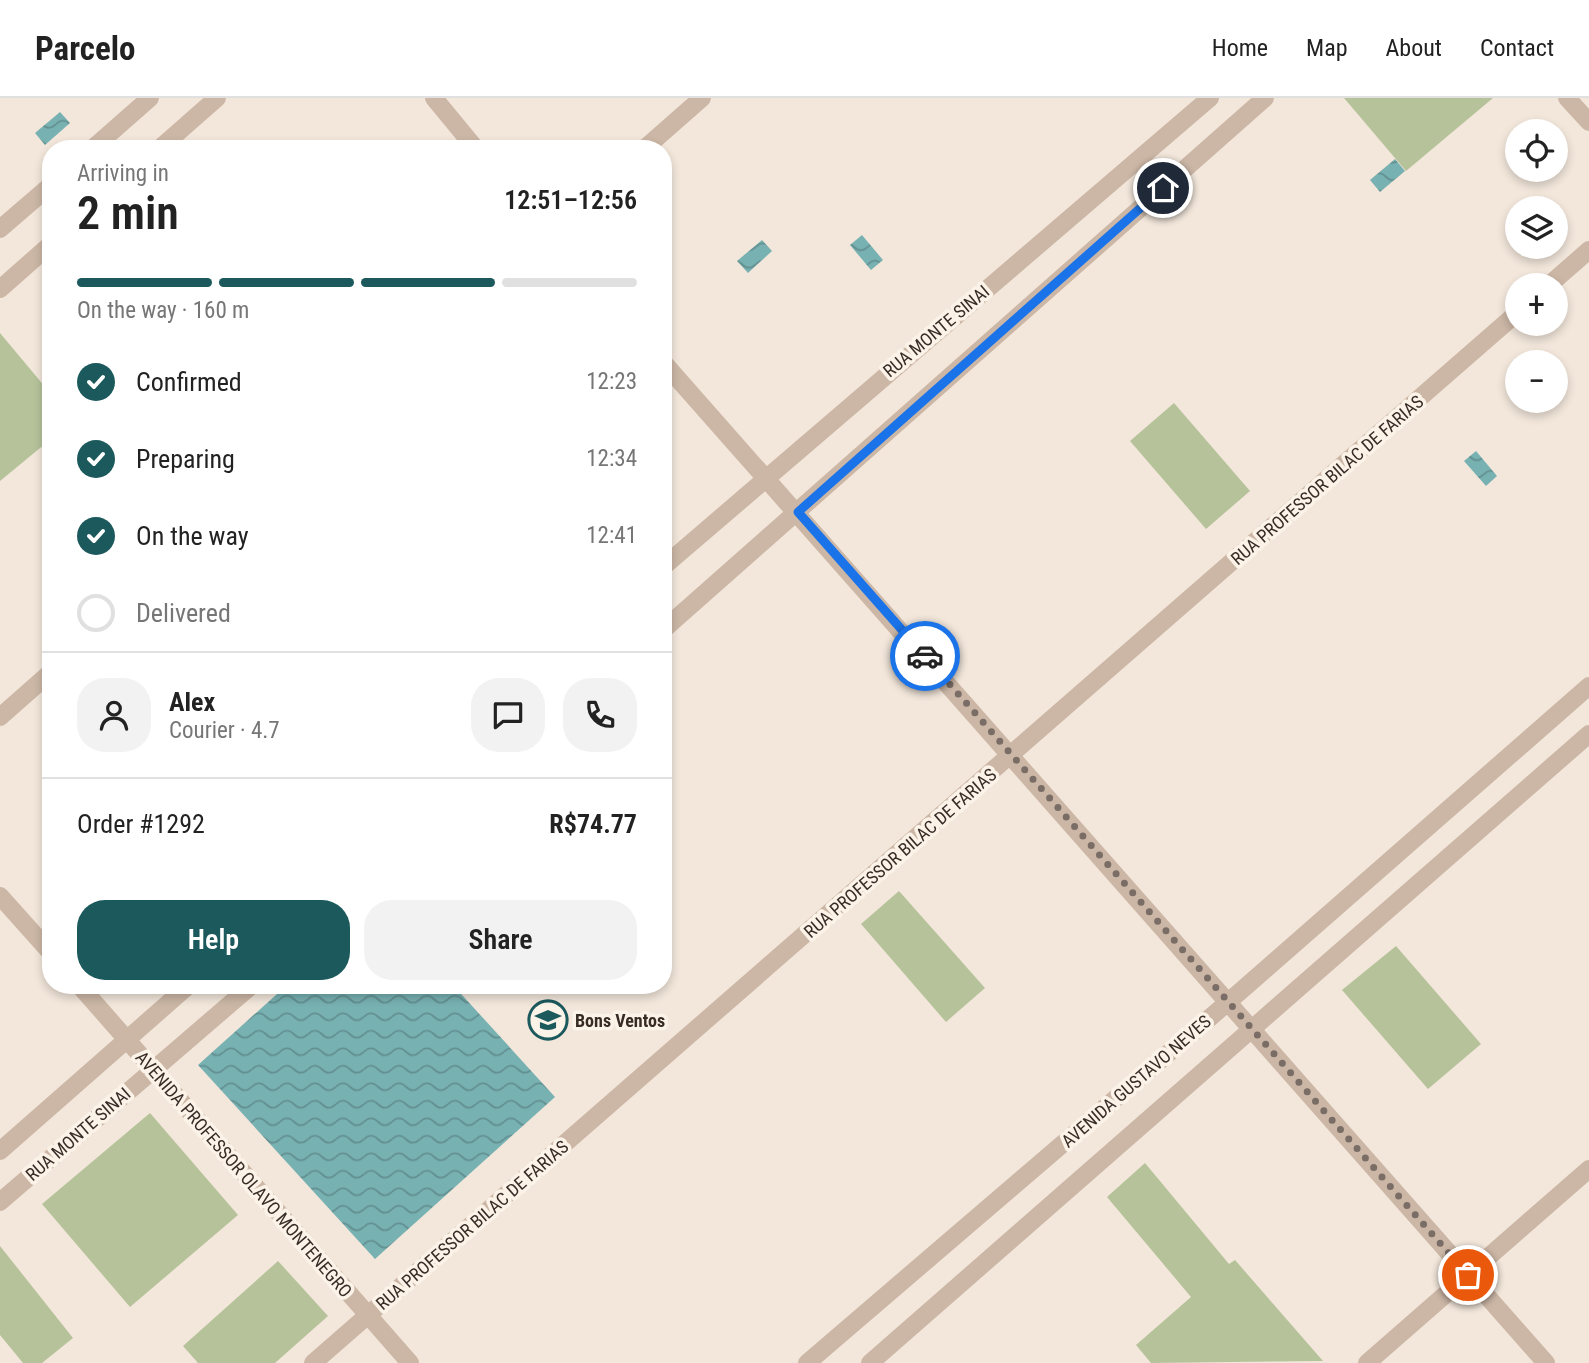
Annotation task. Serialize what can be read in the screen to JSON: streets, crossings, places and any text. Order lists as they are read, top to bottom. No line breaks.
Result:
{"streets":{"street":["RUA MONTE SINAI","RUA PROFESSOR BILAC DE FARIAS","AVENIDA GUSTAVO NEVES","AVENIDA PROFESSOR OLAVO MONTENEGRO"]},"crossings":[["RUA MONTE SINAI","AVENIDA PROFESSOR OLAVO MONTENEGRO"],["RUA PROFESSOR BILAC DE FARIAS","AVENIDA PROFESSOR OLAVO MONTENEGRO"]],"places":{"school or university":["Bons Ventos"]},"page":{"header":"Parcelo","nav":["Home","Map","About","Contact"],"map_buttons":["+","−"],"heading":["2 min","Arriving in","12:51–12:56"],"panel":["Alex","Courier · 4.7","Order #1292","R$74.77"],"bar":"On the way · 160 m","list":[["Confirmed","12:23"],["Preparing","12:34"],["On the way","12:41"],"Delivered"],"buttons":["Help","Share"]}}
